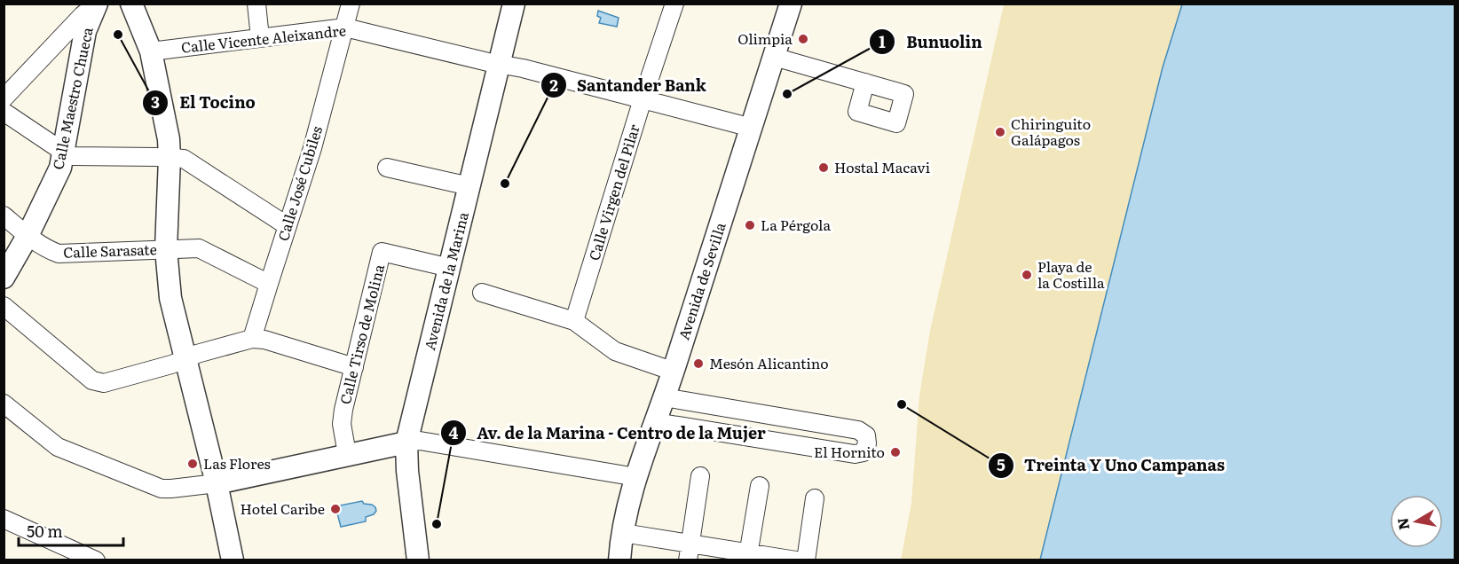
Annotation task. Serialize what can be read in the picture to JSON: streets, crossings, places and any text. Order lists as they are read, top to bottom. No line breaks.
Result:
{"streets":{"street":["Calle Vicente Aleixandre","Calle Maestro Chueca","Calle José Cubiles","Calle Virgen del Pilar","Calle Sarasate","Avenida de la Marina","Avenida de Sevilla","Calle Tirso de Molina"]},"crossings":[["Calle Vicente Aleixandre","Calle José Cubiles"],["Calle Vicente Aleixandre","Calle Virgen del Pilar"],["Calle Vicente Aleixandre","Avenida de la Marina"],["Calle Vicente Aleixandre","Avenida de Sevilla"],["Calle Maestro Chueca","Calle Sarasate"],["Calle José Cubiles","Calle Sarasate"],["Avenida de la Marina","Calle Tirso de Molina"]],"places":["El Tocino","Olimpia","Bunuolin","Chiringuito Galápagos","Hostal Macavi","Santander Bank","La Pérgola","Playa de la Costilla","Mesón Alicantino","Treinta Y Uno Campanas","El Hornito","Las Flores","Hotel Caribe","Av. de la Marina - Centro de la Mujer"],"scale_bar":"50 m","north":"left"}
